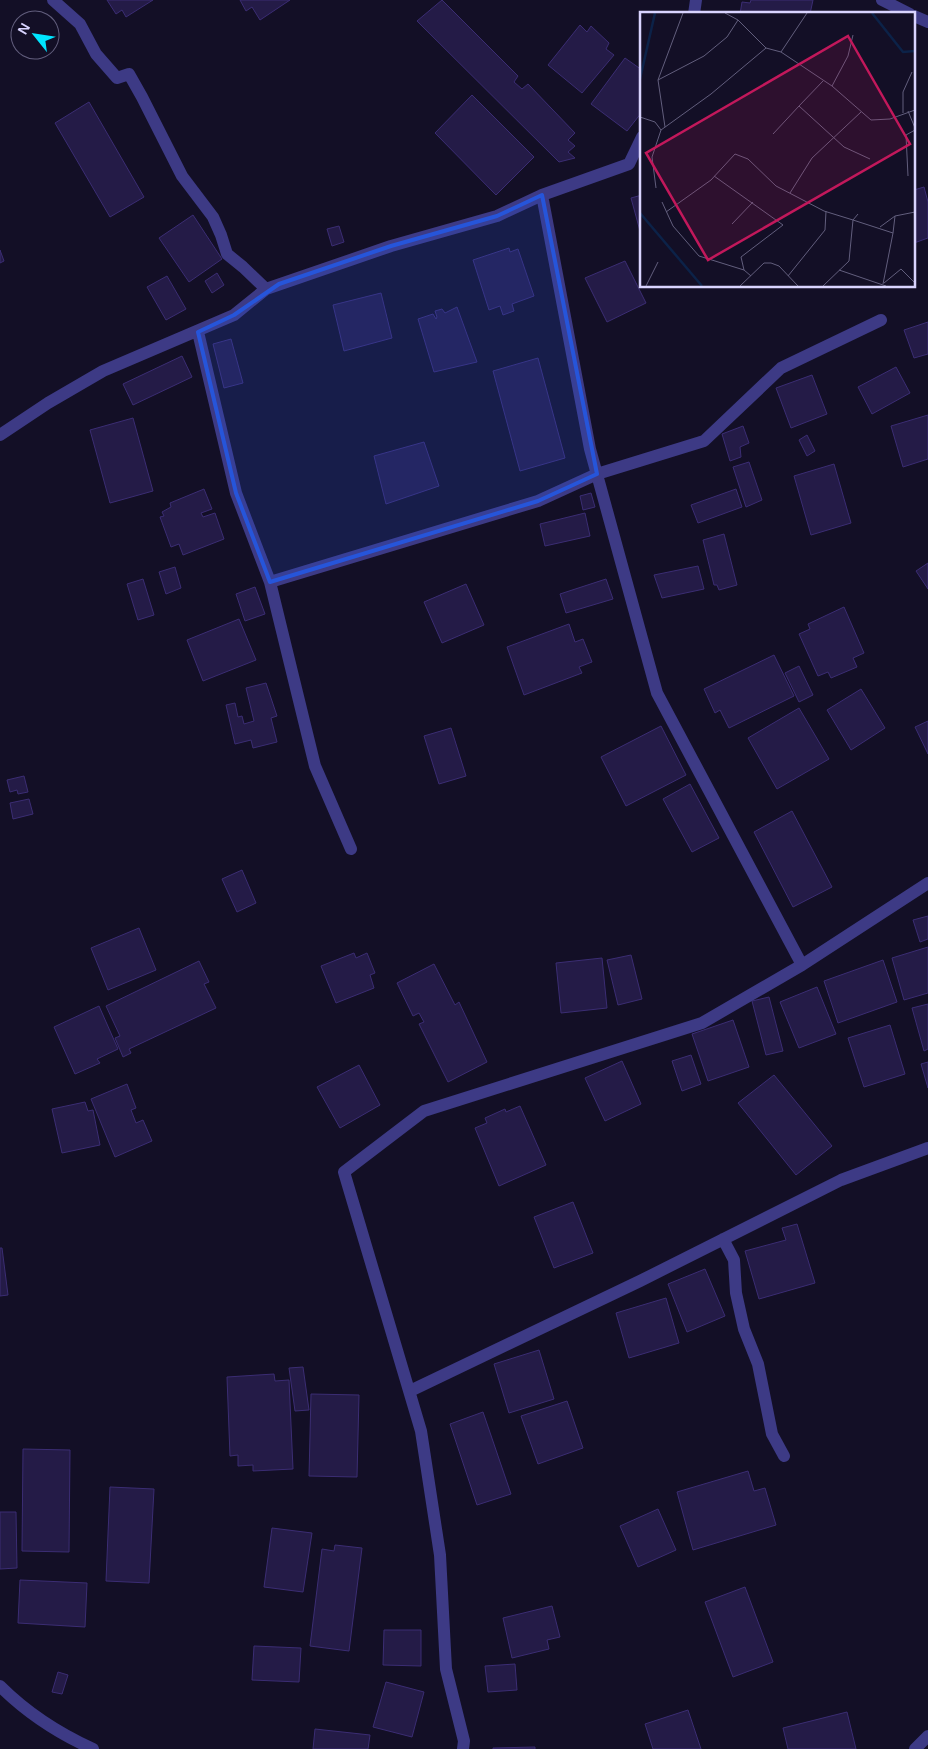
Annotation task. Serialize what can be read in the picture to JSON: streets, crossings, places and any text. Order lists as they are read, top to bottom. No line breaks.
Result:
{"north":"top left"}
